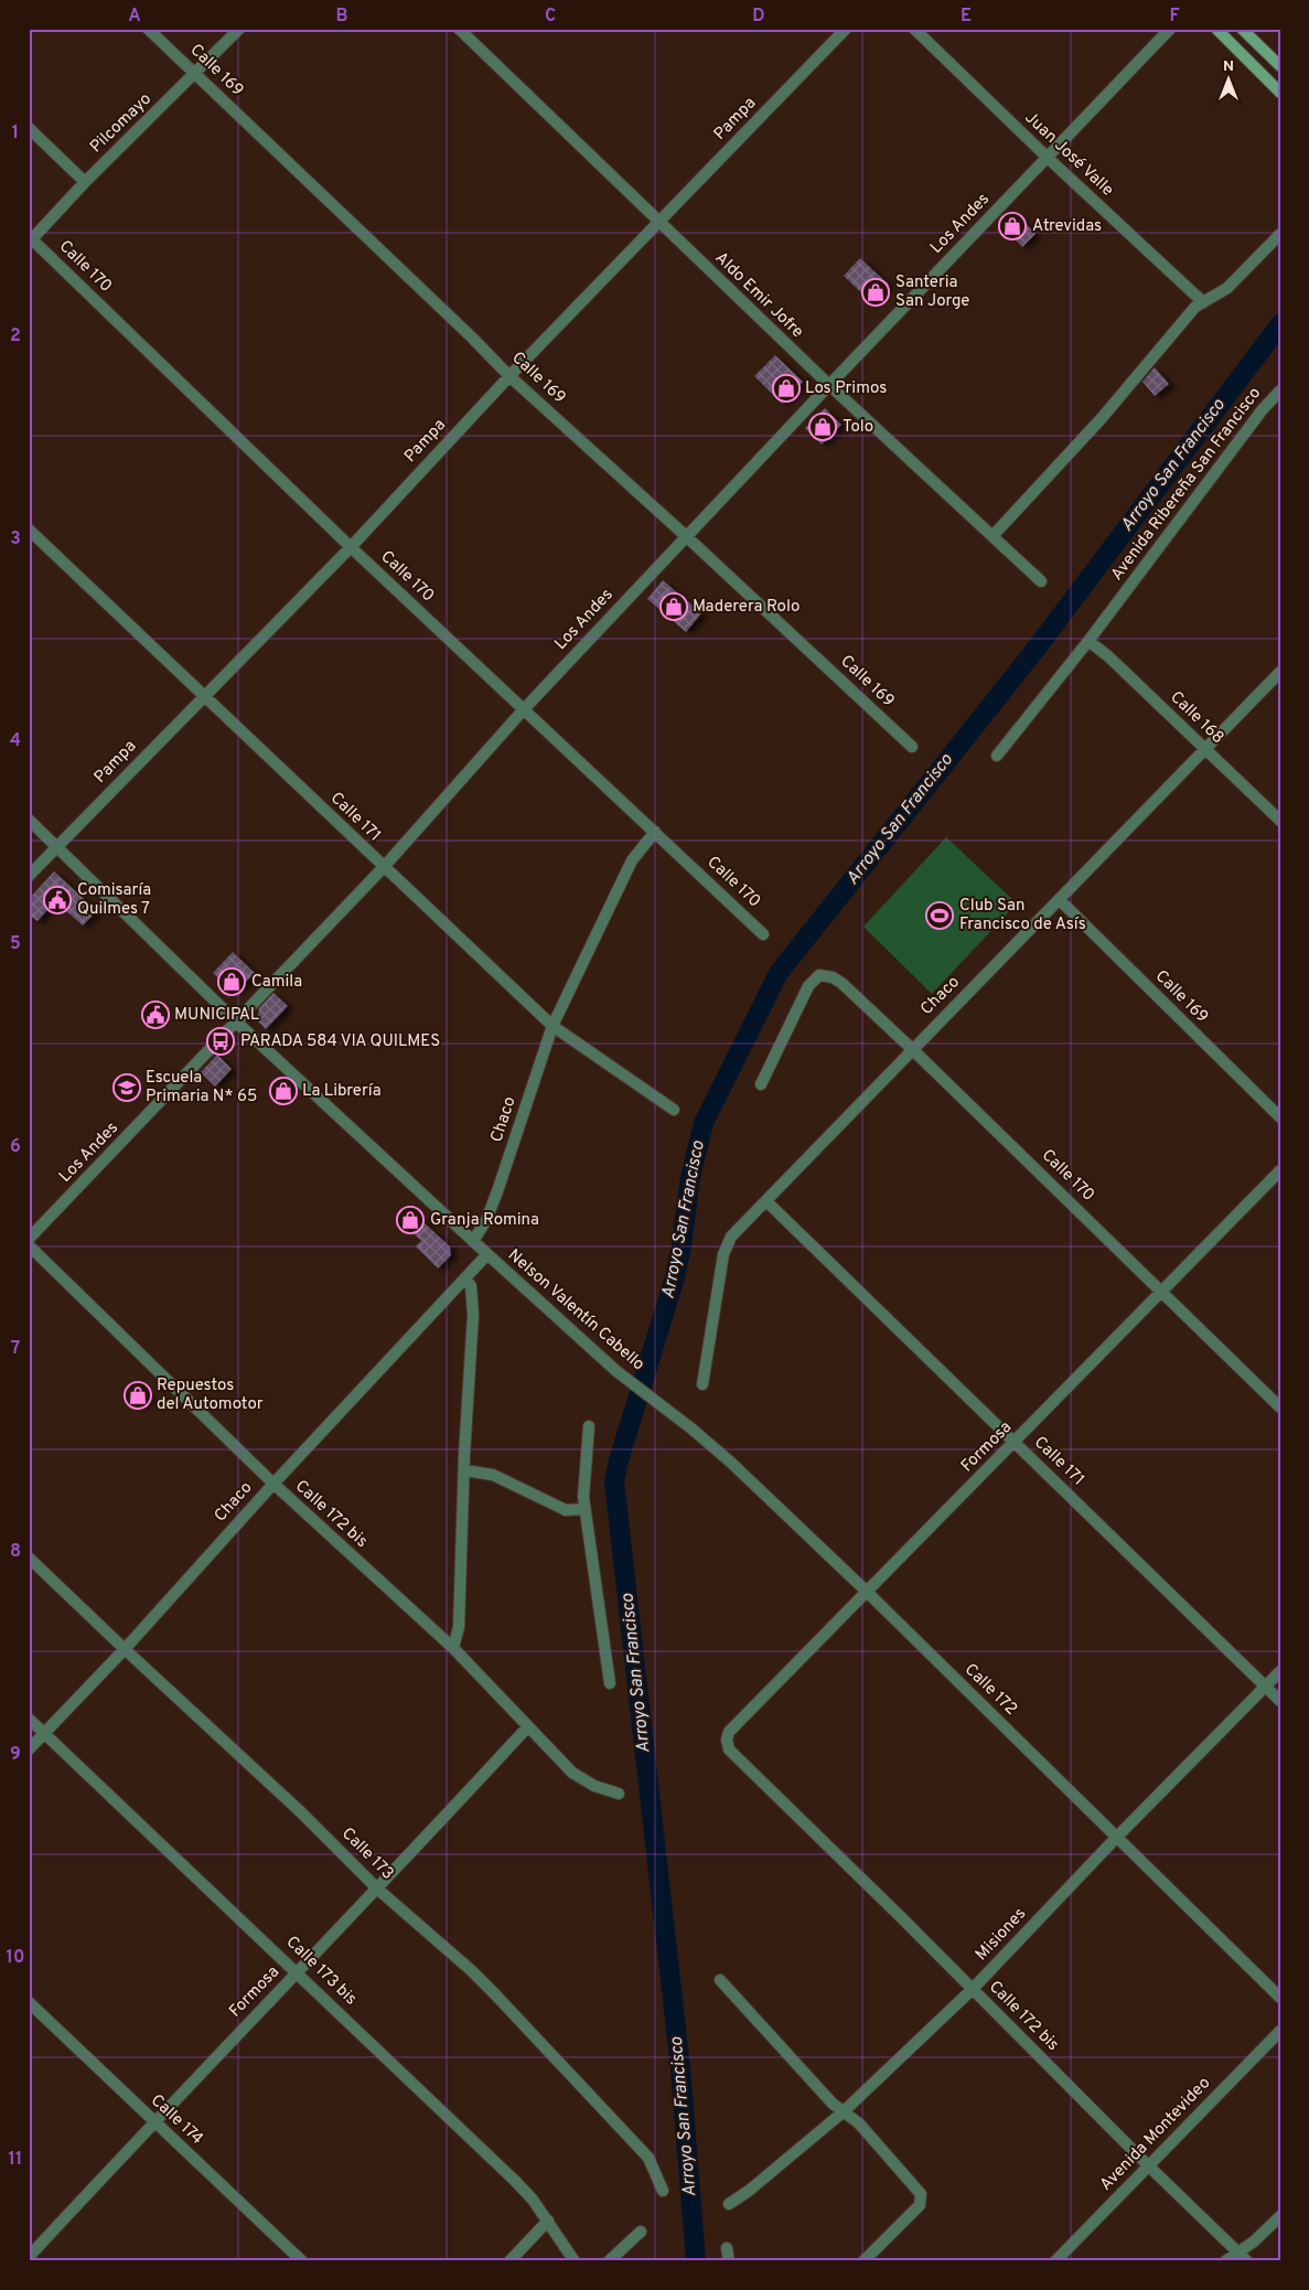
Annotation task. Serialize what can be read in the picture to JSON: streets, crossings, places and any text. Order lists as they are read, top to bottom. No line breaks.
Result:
{"streets":{"street":["Calle 169","Pampa","Pilcomayo","Juan José Valle","Los Andes","Calle 170","Aldo Emir Jofre","Avenida Ribereña San Francisco","Calle 168","Calle 171","Chaco","Nelson Valentín Cabello","Formosa","Calle 172 bis","Calle 172","Calle 173","Misiones","Calle 173 bis","Calle 174","Avenida Montevideo"]},"crossings":[["Calle 169","Pampa"],["Calle 169","Pilcomayo"],["Calle 169","Los Andes"],["Calle 169","Chaco"],["Pampa","Calle 170"],["Pampa","Aldo Emir Jofre"],["Pampa","Calle 171"],["Pampa","Nelson Valentín Cabello"],["Pilcomayo","Calle 170"],["Juan José Valle","Los Andes"],["Los Andes","Calle 170"],["Los Andes","Aldo Emir Jofre"],["Los Andes","Calle 171"],["Los Andes","Nelson Valentín Cabello"],["Calle 170","Chaco"],["Calle 170","Formosa"],["Avenida Ribereña San Francisco","Calle 168"],["Calle 168","Chaco"],["Calle 171","Chaco"],["Calle 171","Formosa"],["Calle 171","Misiones"],["Chaco","Nelson Valentín Cabello"],["Chaco","Calle 172 bis"],["Chaco","Calle 173"],["Chaco","Calle 173 bis"],["Nelson Valentín Cabello","Calle 172"],["Formosa","Calle 172 bis"],["Formosa","Calle 172"],["Formosa","Calle 173"],["Formosa","Calle 173 bis"],["Formosa","Calle 174"],["Calle 172 bis","Misiones"],["Calle 172 bis","Avenida Montevideo"],["Calle 172","Misiones"]],"water":["Arroyo San Francisco"],"places":{"shop":["Atrevidas","Santeria San Jorge","Los Primos","Tolo","Maderera Rolo","Camila","La Librería","Granja Romina","Repuestos del Automotor"],"public building":["Comisaría Quilmes 7","MUNICIPAL"],"sports":["Club San Francisco de Asís"],"bus stop":["PARADA 584 VIA QUILMES"],"school or university":["Escuela Primaria N* 65"]},"north":"top","grid":{"columns":["A","B","C","D","E","F"],"rows":["1","2","3","4","5","6","7","8","9","10","11"]}}
